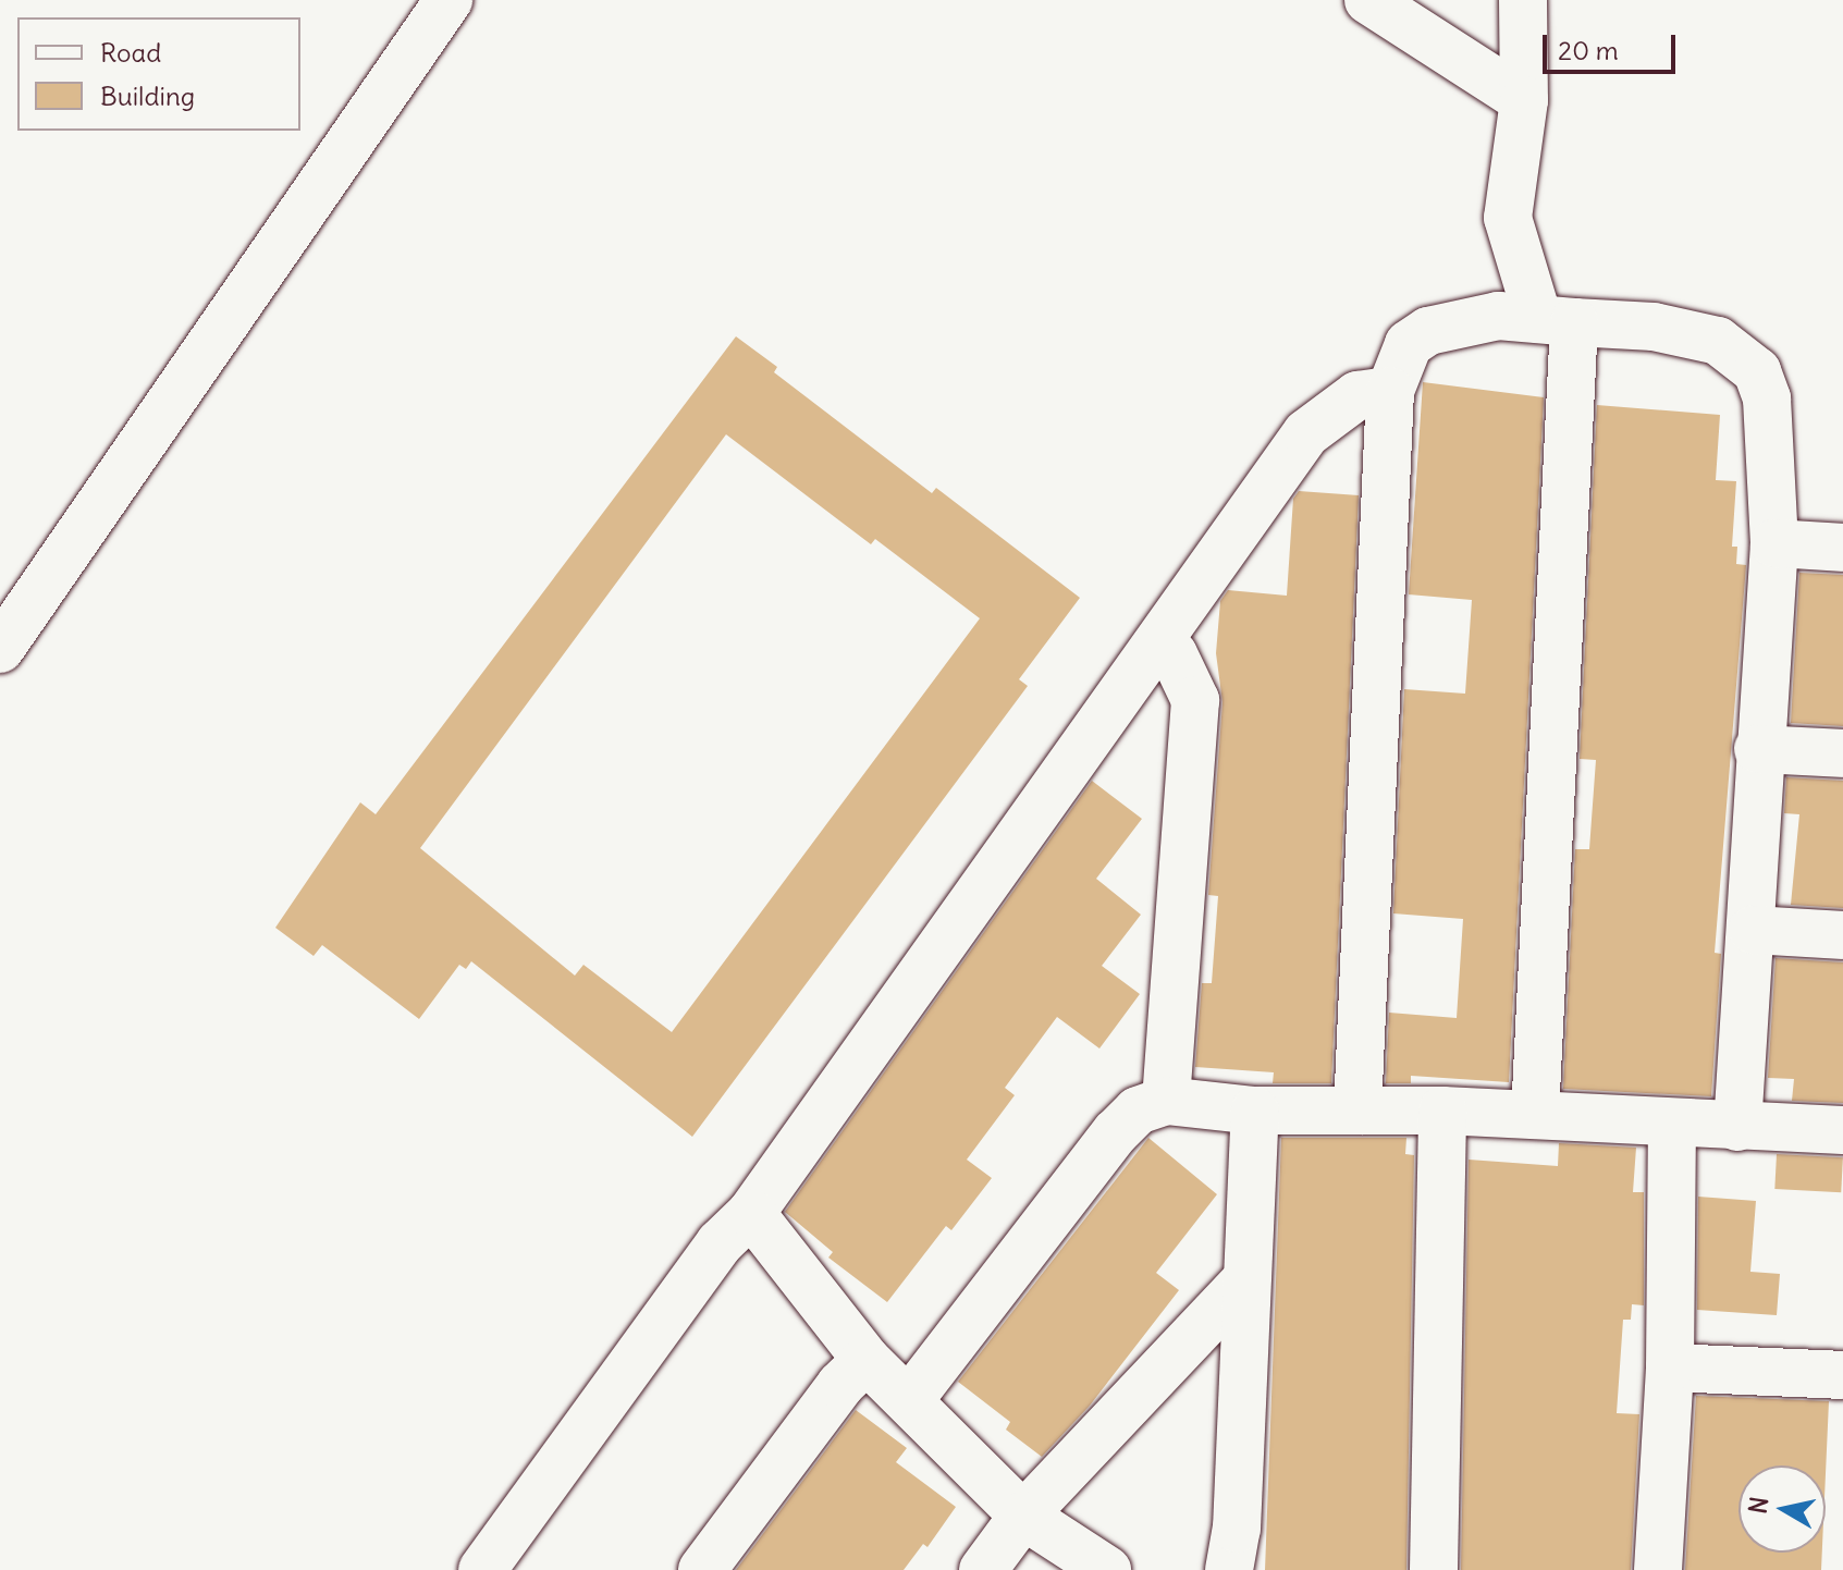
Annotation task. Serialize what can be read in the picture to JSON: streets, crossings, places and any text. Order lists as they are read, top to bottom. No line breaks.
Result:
{"legend":["Road","Building"],"scale_bar":"20 m","north":"left"}
